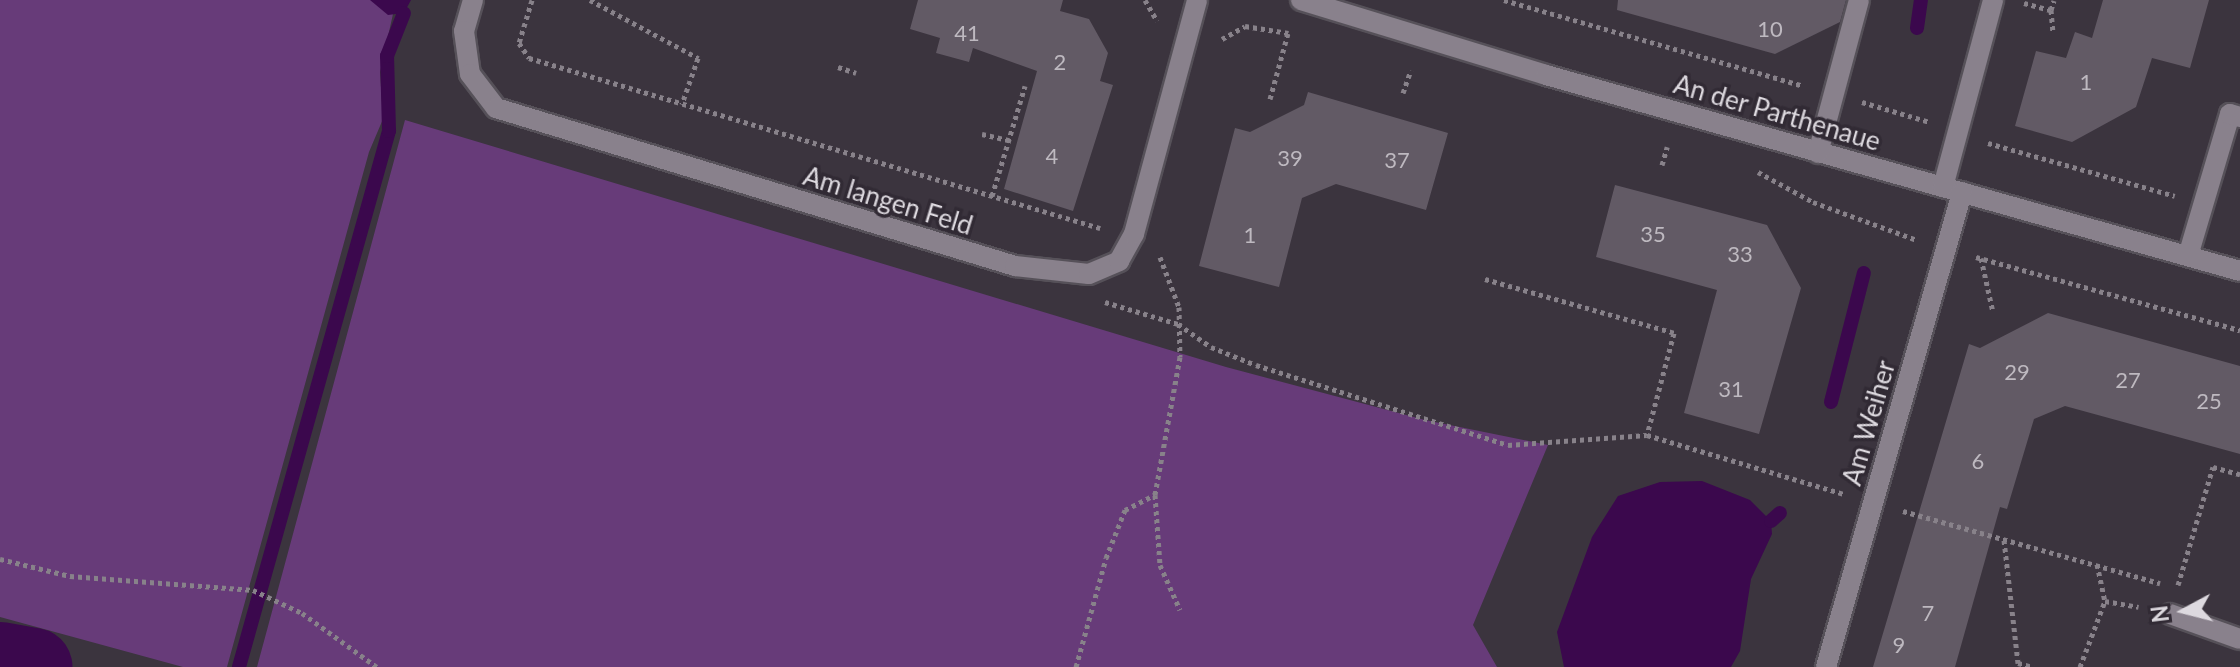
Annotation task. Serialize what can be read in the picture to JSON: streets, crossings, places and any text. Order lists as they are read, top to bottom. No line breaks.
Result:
{"streets":{"street":["An der Parthenaue","Am langen Feld","Am Weiher"]},"crossings":[["An der Parthenaue","Am Weiher"]],"house_numbers":["10","41","2","1","4","39","37","35","1","33","29","27","31","25","6","7","9"],"north":"left"}
